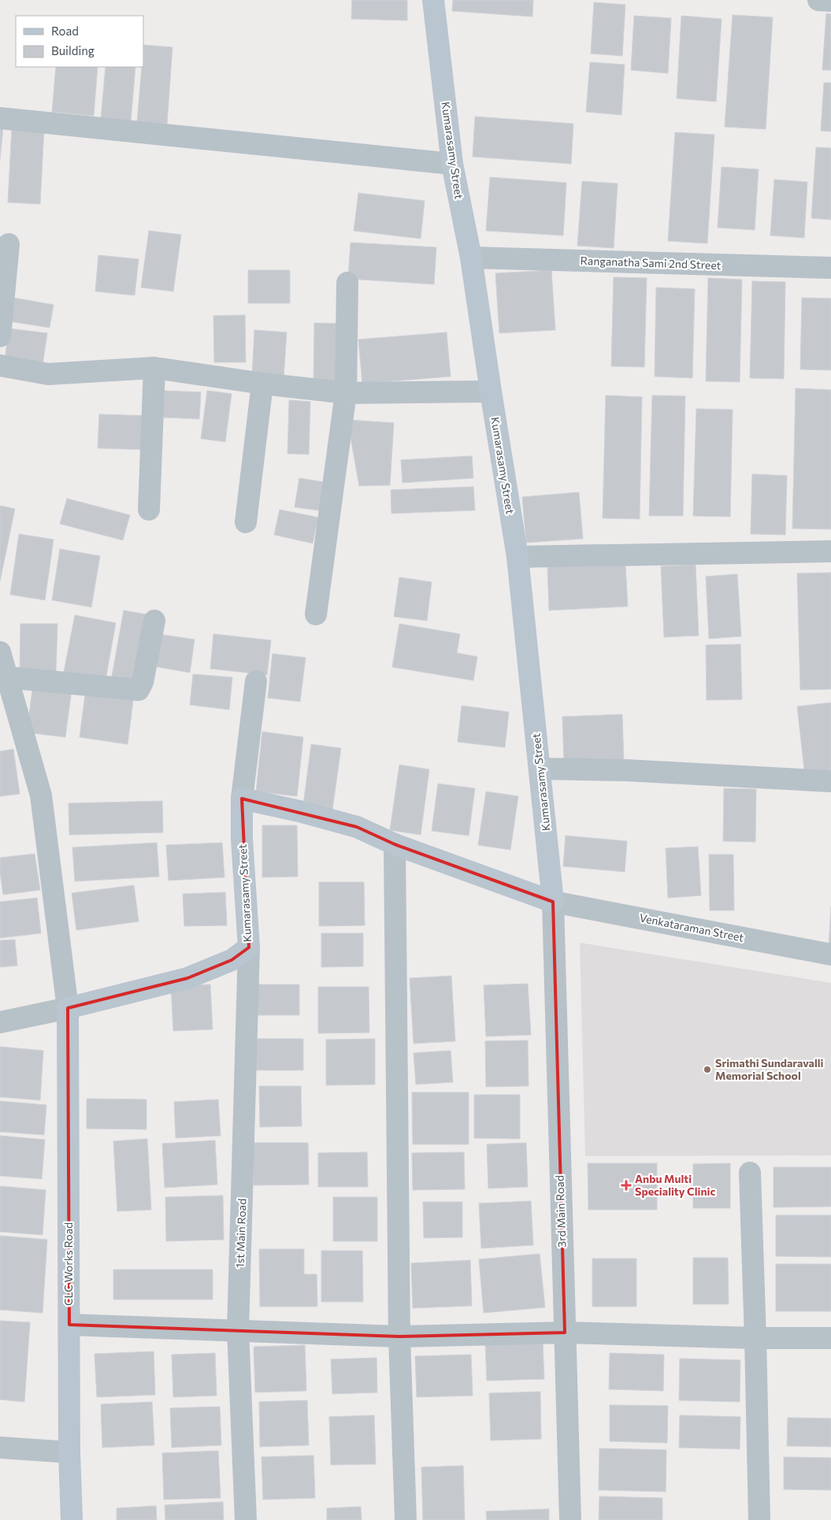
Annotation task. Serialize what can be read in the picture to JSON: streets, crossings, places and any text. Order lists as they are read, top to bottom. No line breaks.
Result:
{"streets":{"street":["Kumarasamy Street","Ranganatha Sami 2nd Street","Venkataraman Street","3rd Main Road","1st Main Road","CLC Works Road"]},"crossings":[["Kumarasamy Street","Ranganatha Sami 2nd Street"],["Kumarasamy Street","Venkataraman Street"],["Kumarasamy Street","3rd Main Road"],["Kumarasamy Street","1st Main Road"],["Kumarasamy Street","CLC Works Road"],["Venkataraman Street","3rd Main Road"]],"places":{"other":["Srimathi Sundaravalli Memorial School"],"health":["Anbu Multi Speciality Clinic"]},"legend":["Road","Building"]}
